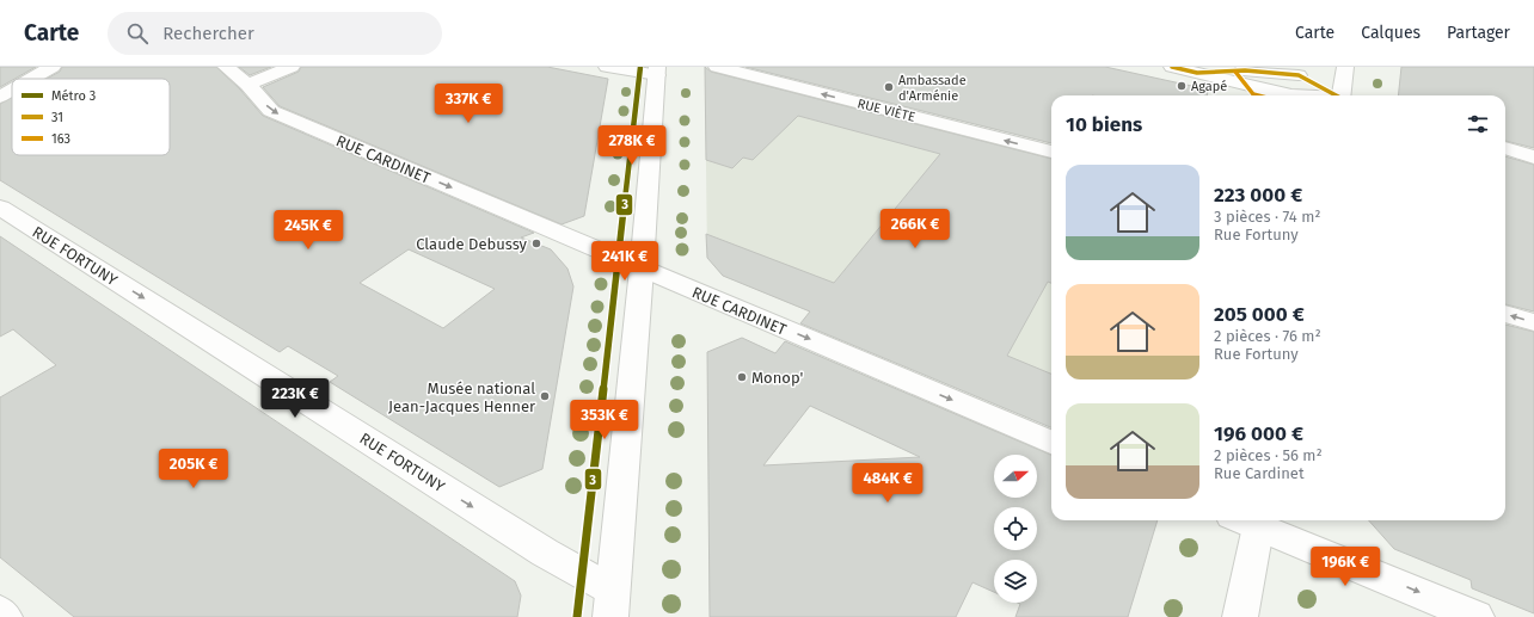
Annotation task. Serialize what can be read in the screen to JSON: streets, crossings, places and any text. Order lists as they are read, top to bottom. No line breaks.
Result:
{"streets":{"street":["RUE VIÈTE","RUE CARDINET","RUE FORTUNY"]},"one_way":["RUE VIÈTE","RUE CARDINET","RUE FORTUNY"],"places":["Agapé","Ambassade d'Arménie","Claude Debussy","Monop'","Musée national Jean-Jacques Henner"],"lines":["metro line 3","transit line 31","transit line 163"],"legend":["Métro 3","31","163"],"north":"right","page":{"header":"Carte","search":"Rechercher","nav":["Carte","Calques","Partager"],"price":["337K €","278K €","266K €","245K €","241K €","223K €","353K €","205K €","484K €","196K €"],"heading":"10 biens","list":[{"name":"223 000 €","note":"3 pièces · 74 m² · Rue Fortuny"},{"name":"205 000 €","note":"2 pièces · 76 m² · Rue Fortuny"},{"name":"196 000 €","note":"2 pièces · 56 m² · Rue Cardinet"}]}}
